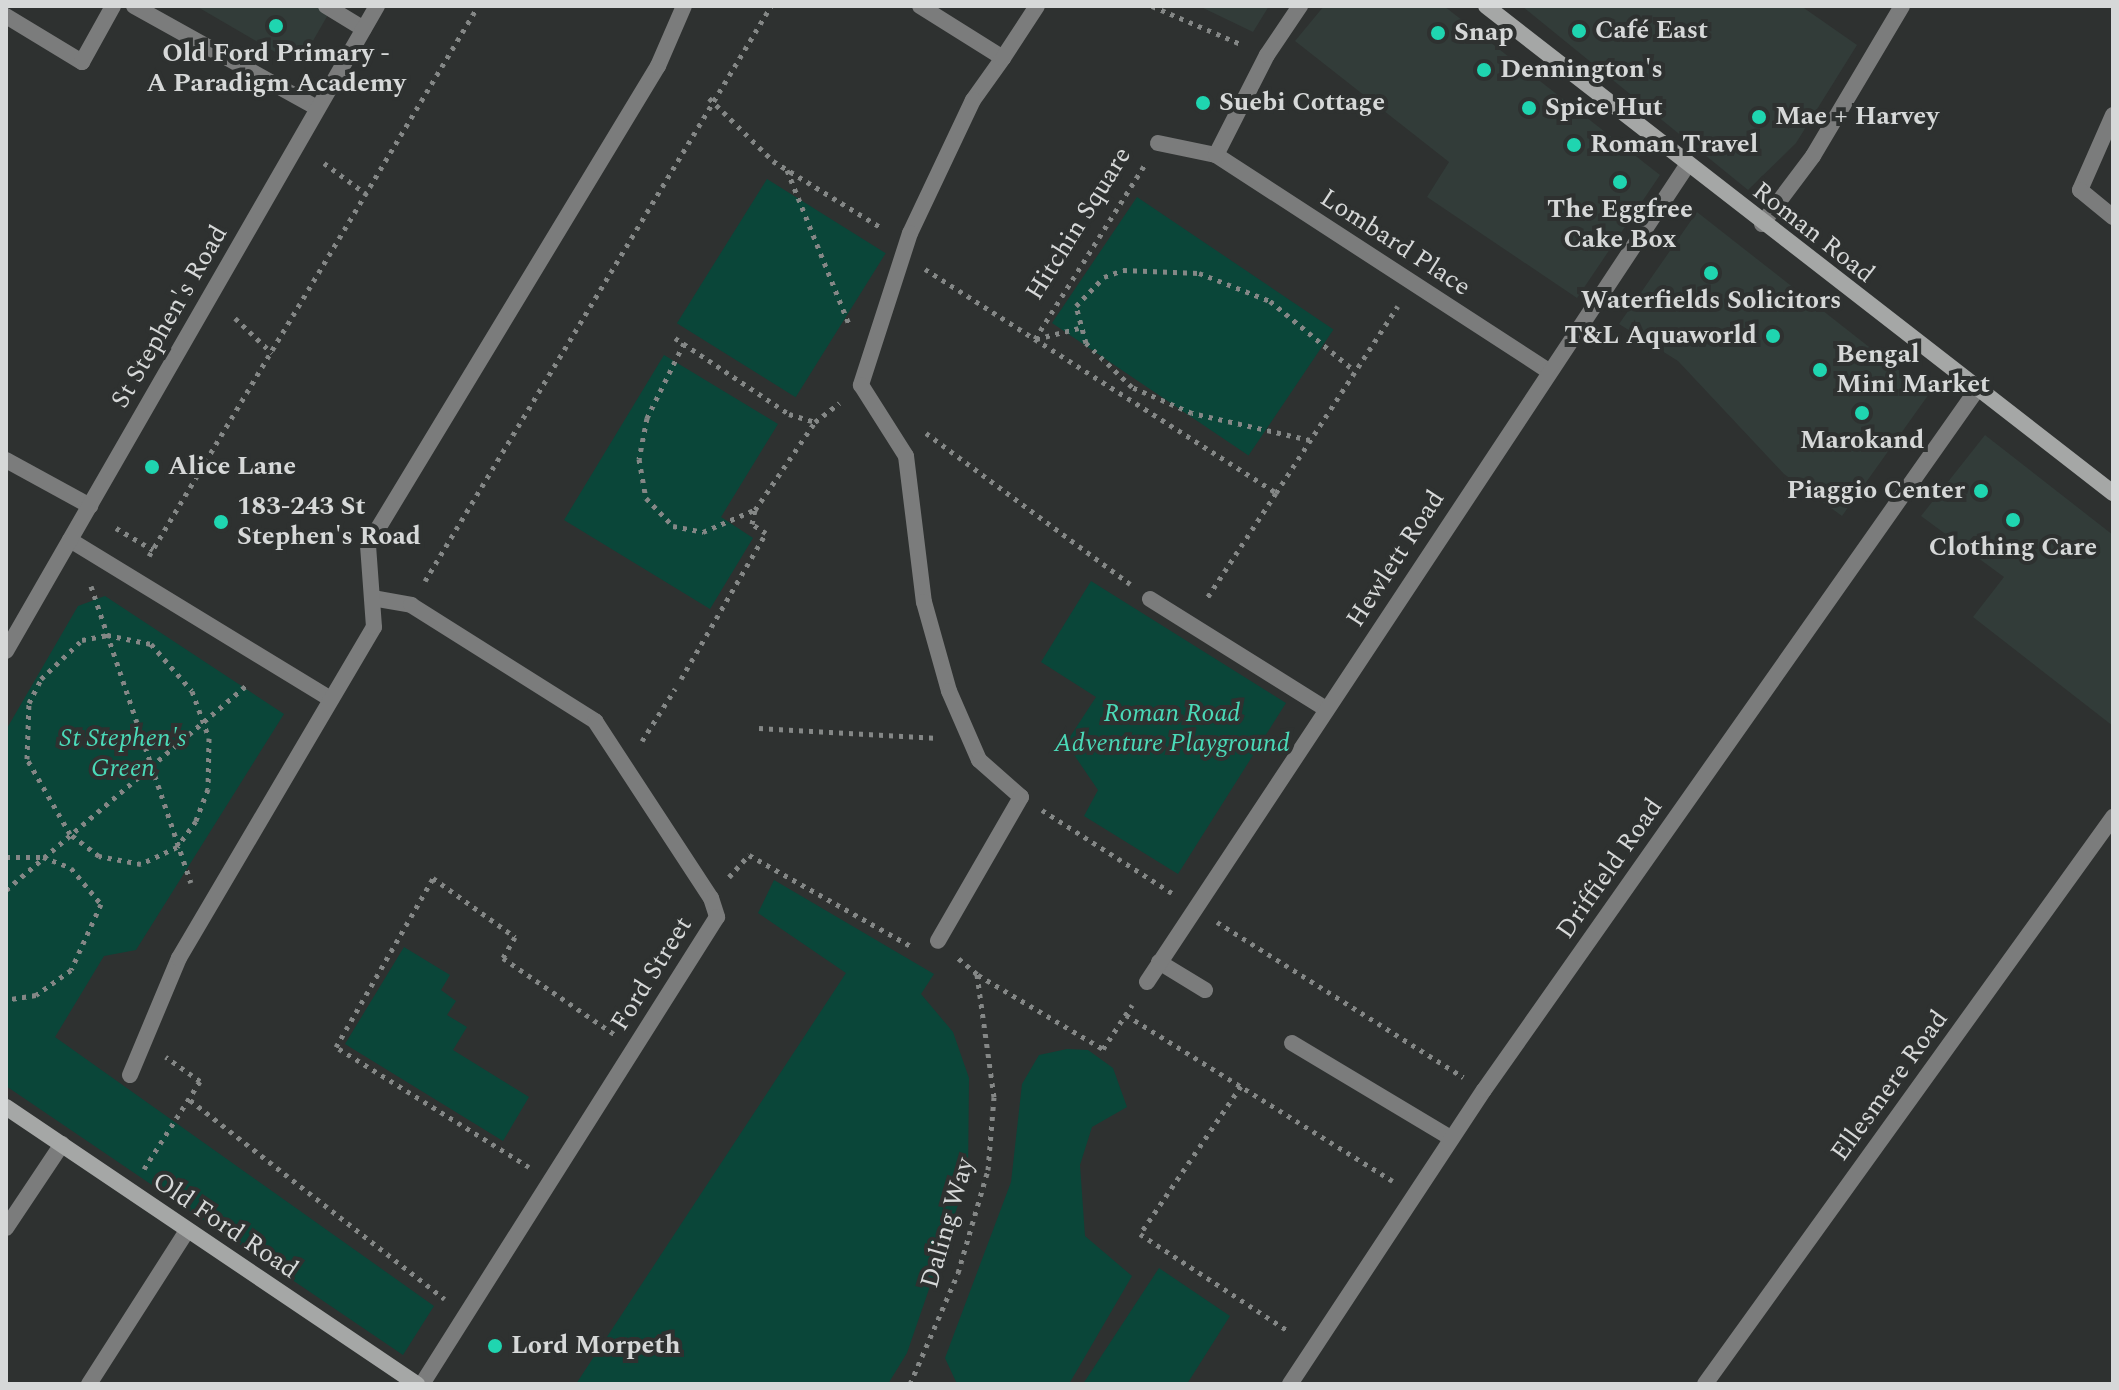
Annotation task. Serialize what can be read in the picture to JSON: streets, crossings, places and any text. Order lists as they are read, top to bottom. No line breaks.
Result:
{"streets":{"main road":["Roman Road","Old Ford Road"],"street":["Hitchin Square","Lombard Place","St Stephen's Road","Hewlett Road","Driffield Road","Ford Street","Ellesmere Road"],"path":["Daling Way"]},"crossings":[["Hitchin Square","Lombard Place"],["Roman Road","Hewlett Road"],["Roman Road","Driffield Road"],["Lombard Place","Hewlett Road"],["Ford Street","Old Ford Road"]],"parks":["Roman Road Adventure Playground","St Stephen's Green"],"places":["Old Ford Primary - A Paradigm Academy","Café East","Snap","Dennington's","Suebi Cottage","Spice Hut","Mae + Harvey","Roman Travel","The Eggfree Cake Box","Waterfields Solicitors","T&L Aquaworld","Bengal Mini Market","Marokand","Alice Lane","Piaggio Center","Clothing Care","183-243 St Stephen's Road","Lord Morpeth"]}
